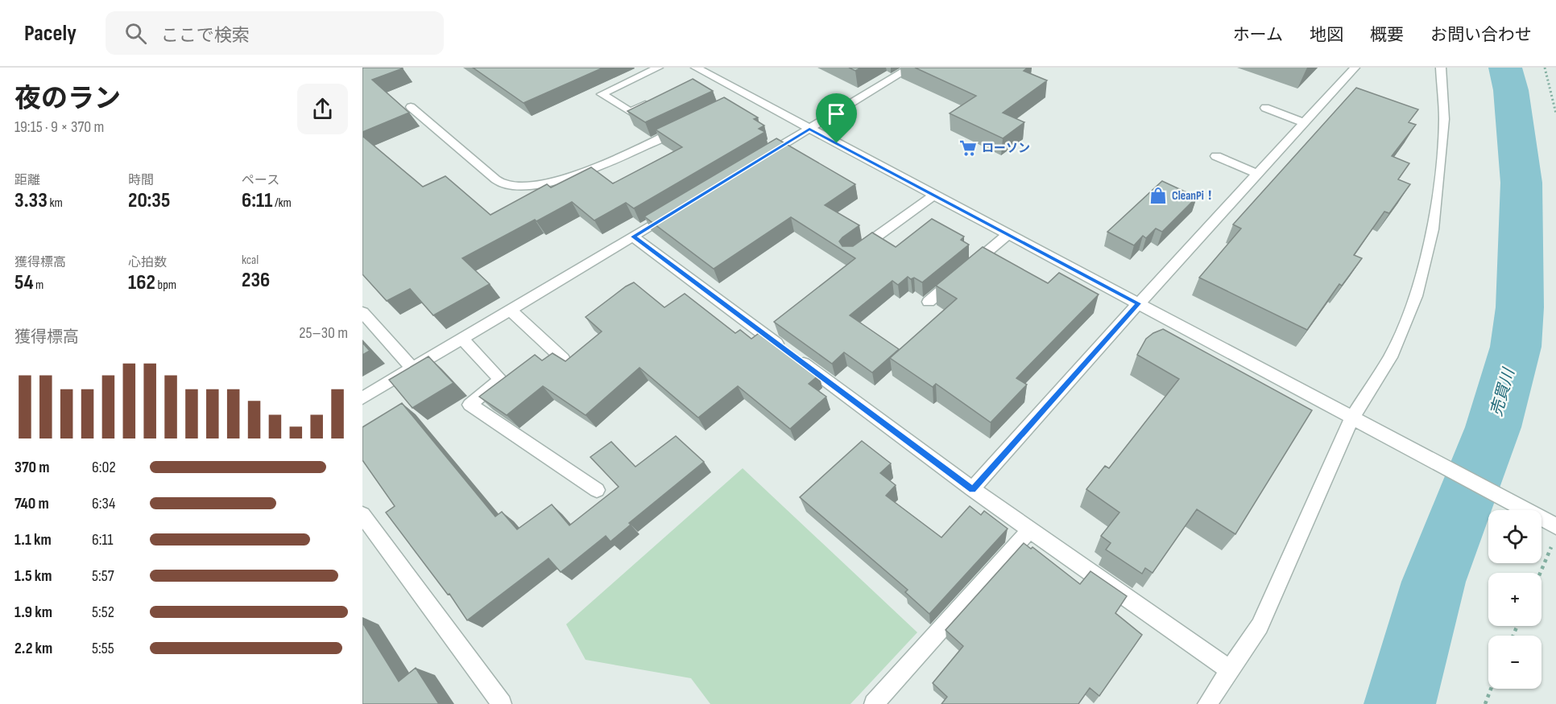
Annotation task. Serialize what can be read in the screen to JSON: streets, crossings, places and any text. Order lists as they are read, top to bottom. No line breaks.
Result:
{"water":["売買川"],"places":{"supermarket":["ローソン"],"shop":["CleanPi！"]},"page":{"header":"Pacely","search":"ここで検索","nav":["ホーム","地図","概要","お問い合わせ"],"heading":["夜のラン","19:15 · 9 × 370 m"],"stats":[["距離","3.33 km"],["時間","20:35"],["ペース","6:11 /km"],["獲得標高","54 m"],["心拍数","162 bpm"],["kcal","236"]],"chart":["獲得標高","25–30 m"],"list":[{"name":"370 m","note":"6:02"},{"name":"740 m","note":"6:34"},{"name":"1.1 km","note":"6:11"},{"name":"1.5 km","note":"5:57"},{"name":"1.9 km","note":"5:52"},{"name":"2.2 km","note":"5:55"}],"map_buttons":["+","−"]}}
